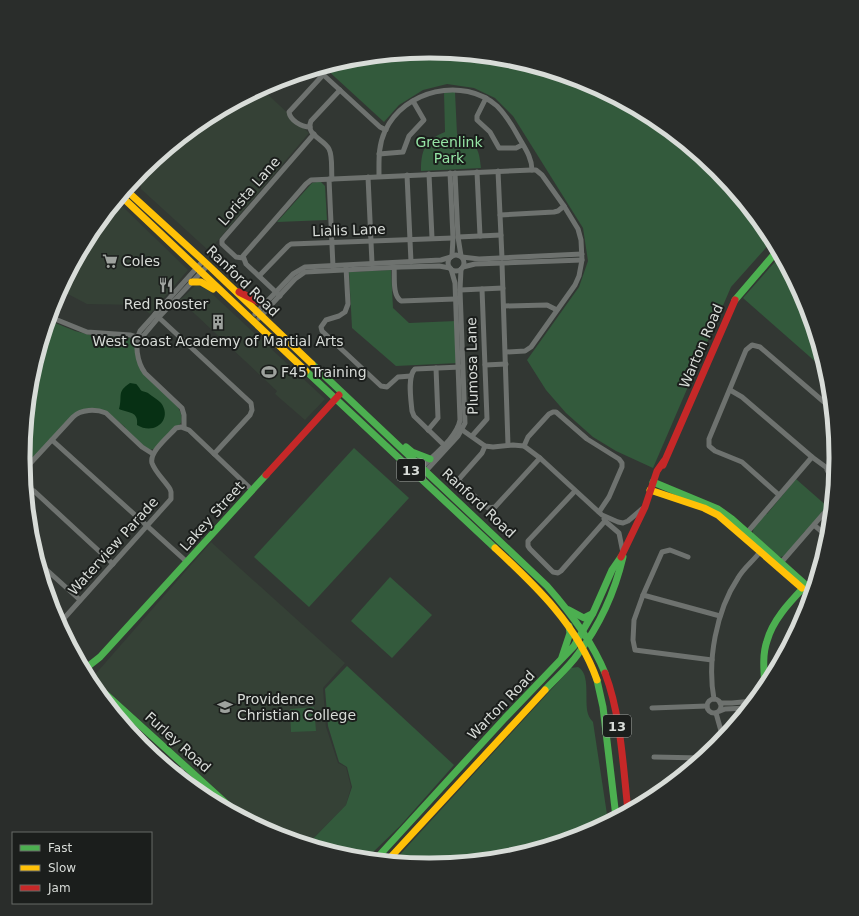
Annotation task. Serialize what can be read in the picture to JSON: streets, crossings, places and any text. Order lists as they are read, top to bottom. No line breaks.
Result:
{"streets":{"main road":["Ranford Road","Warton Road","13","Lakey Street","Furley Road"],"street":["Lorista Lane","Lialis Lane","Plumosa Lane","Waterview Parade"]},"crossings":[["Ranford Road","Warton Road"],["Ranford Road","Lakey Street"]],"parks":["Greenlink Park"],"places":{"supermarket":["Coles"],"restaurant":["Red Rooster"],"building":["West Coast Academy of Martial Arts"],"sports":["F45 Training"],"school or university":["Providence Christian College"]},"legend":["Fast","Slow","Jam"]}
